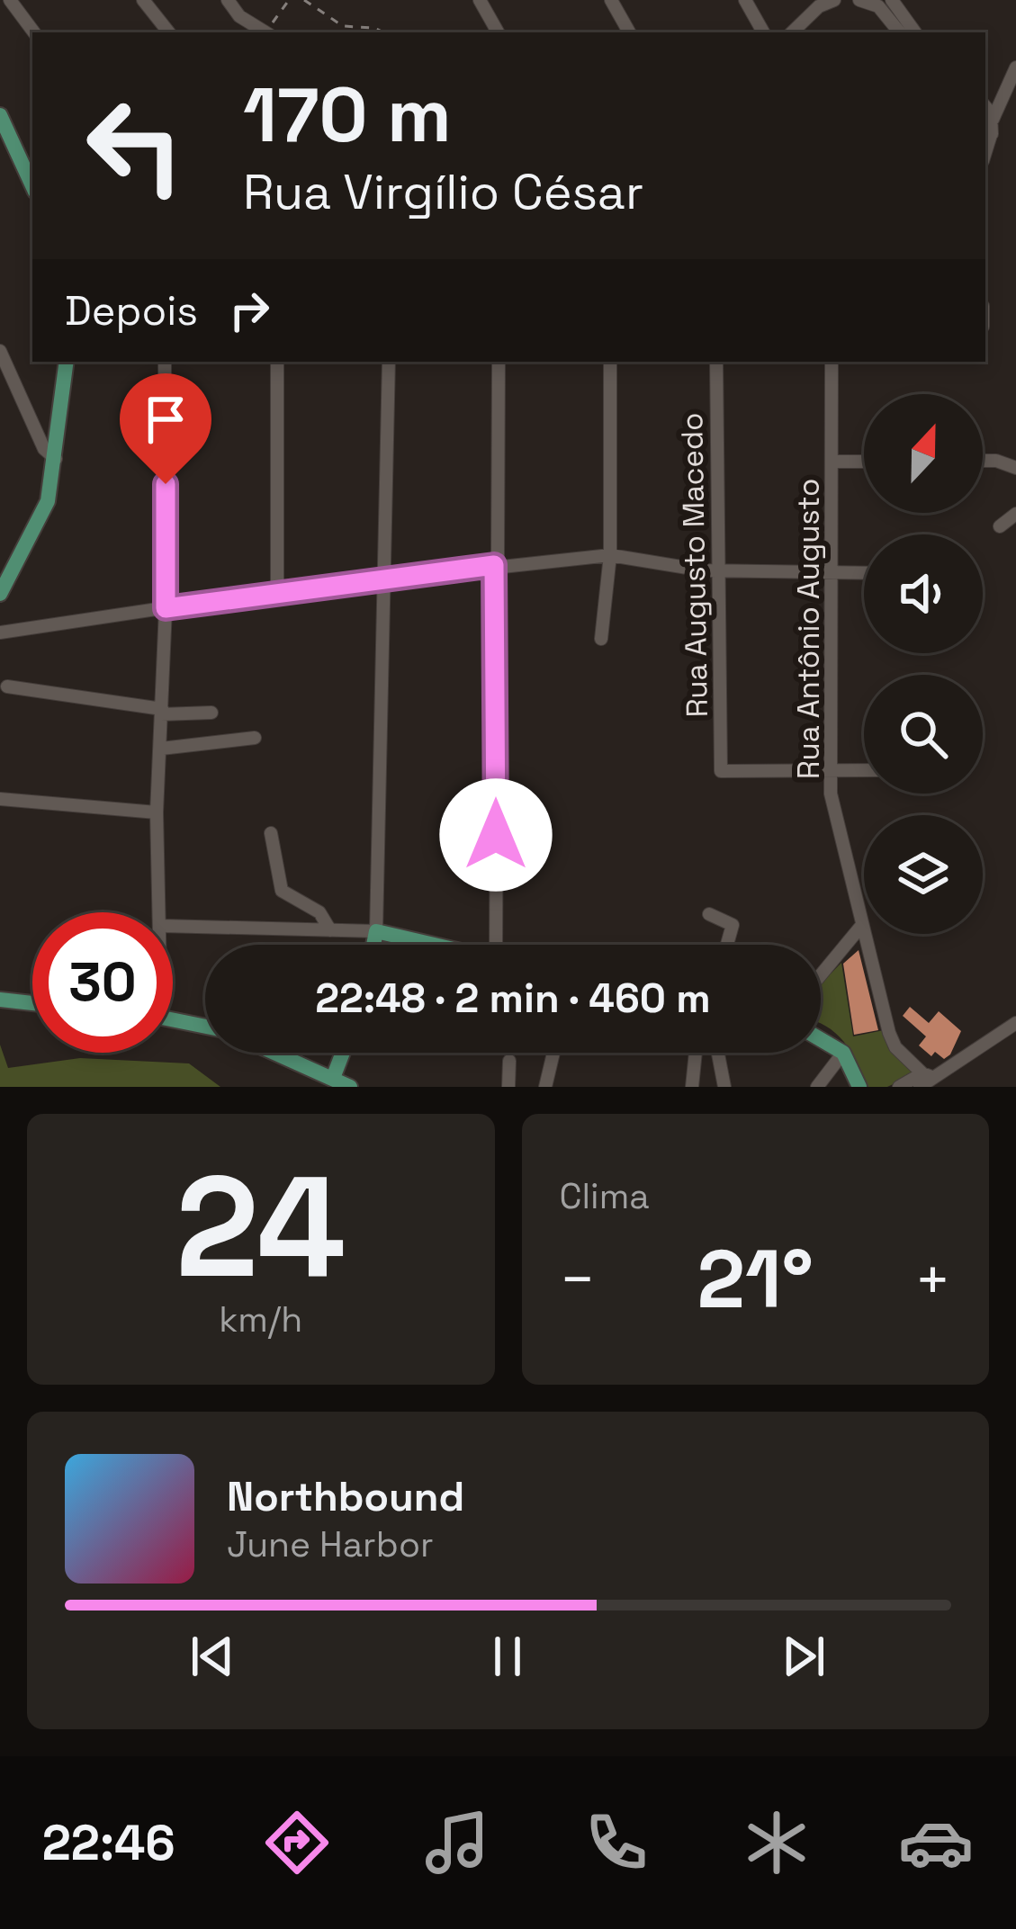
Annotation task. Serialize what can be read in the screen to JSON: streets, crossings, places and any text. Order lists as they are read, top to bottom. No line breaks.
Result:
{"streets":{"street":["Rua Augusto Macedo","Rua Antônio Augusto"]},"crossings":[["Rua Augusto Macedo","Rua Antônio Augusto"]],"north":"top","page":{"turn":["170 m","Rua Virgílio César"],"then":"Depois","limit":"30","trip":"22:48 · 2 min · 460 m","tile":[["24","km/h"],"Clima"],"heat":["−","21°","+"],"song":["Northbound","June Harbor"],"tabs":"22:46"}}
